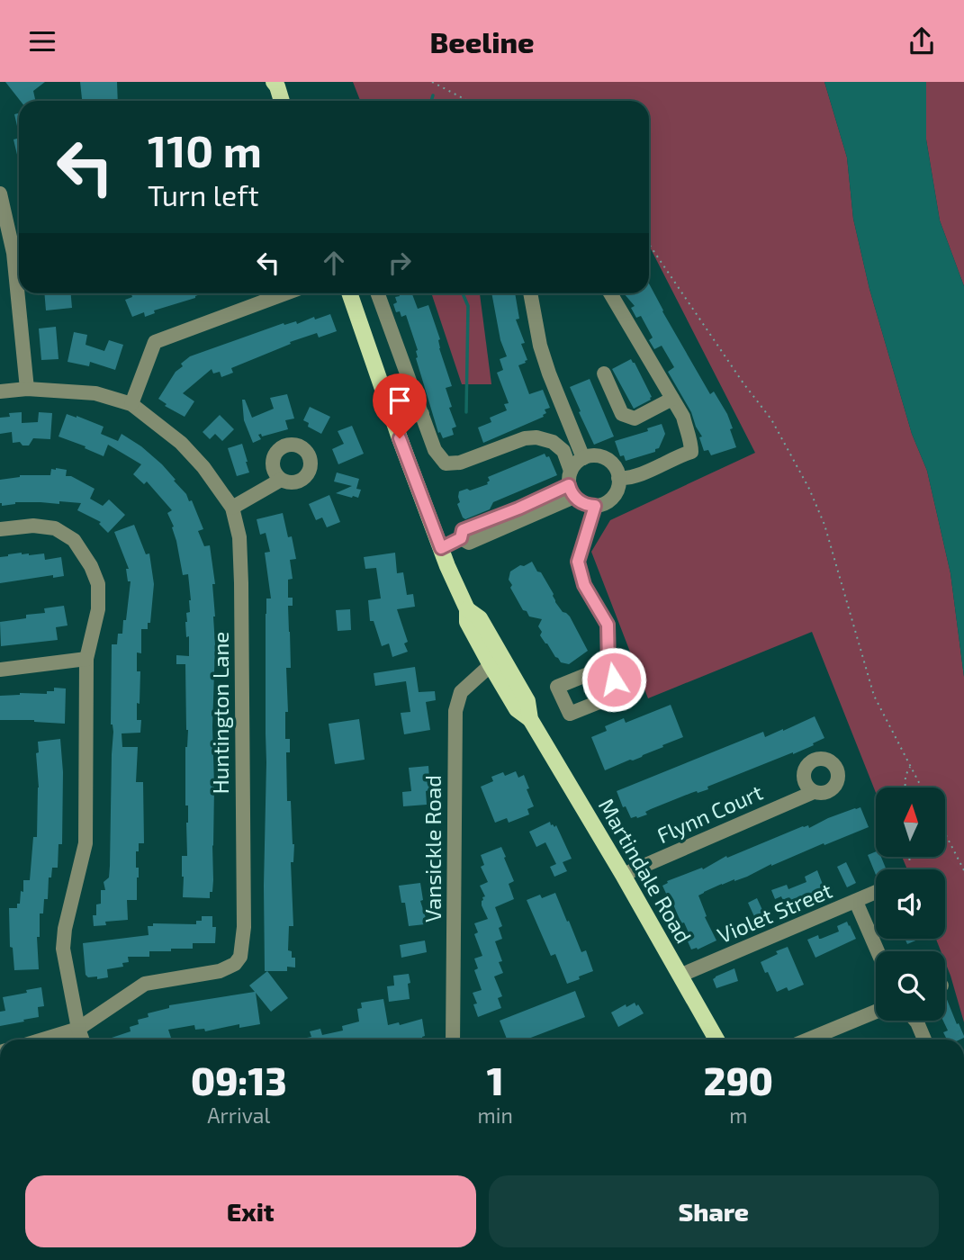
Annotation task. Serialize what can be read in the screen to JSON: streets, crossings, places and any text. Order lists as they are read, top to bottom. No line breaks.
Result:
{"streets":{"main road":["Martindale Road"],"street":["Huntington Lane","Flynn Court","Vansickle Road","Violet Street"]},"crossings":[["Flynn Court","Martindale Road"],["Vansickle Road","Martindale Road"],["Martindale Road","Violet Street"]],"north":"top","page":{"header":"Beeline","turn":["110 m","Turn left"],"eta":["09:13","Arrival","1","min","290","m"],"buttons":["Exit","Share"]}}
